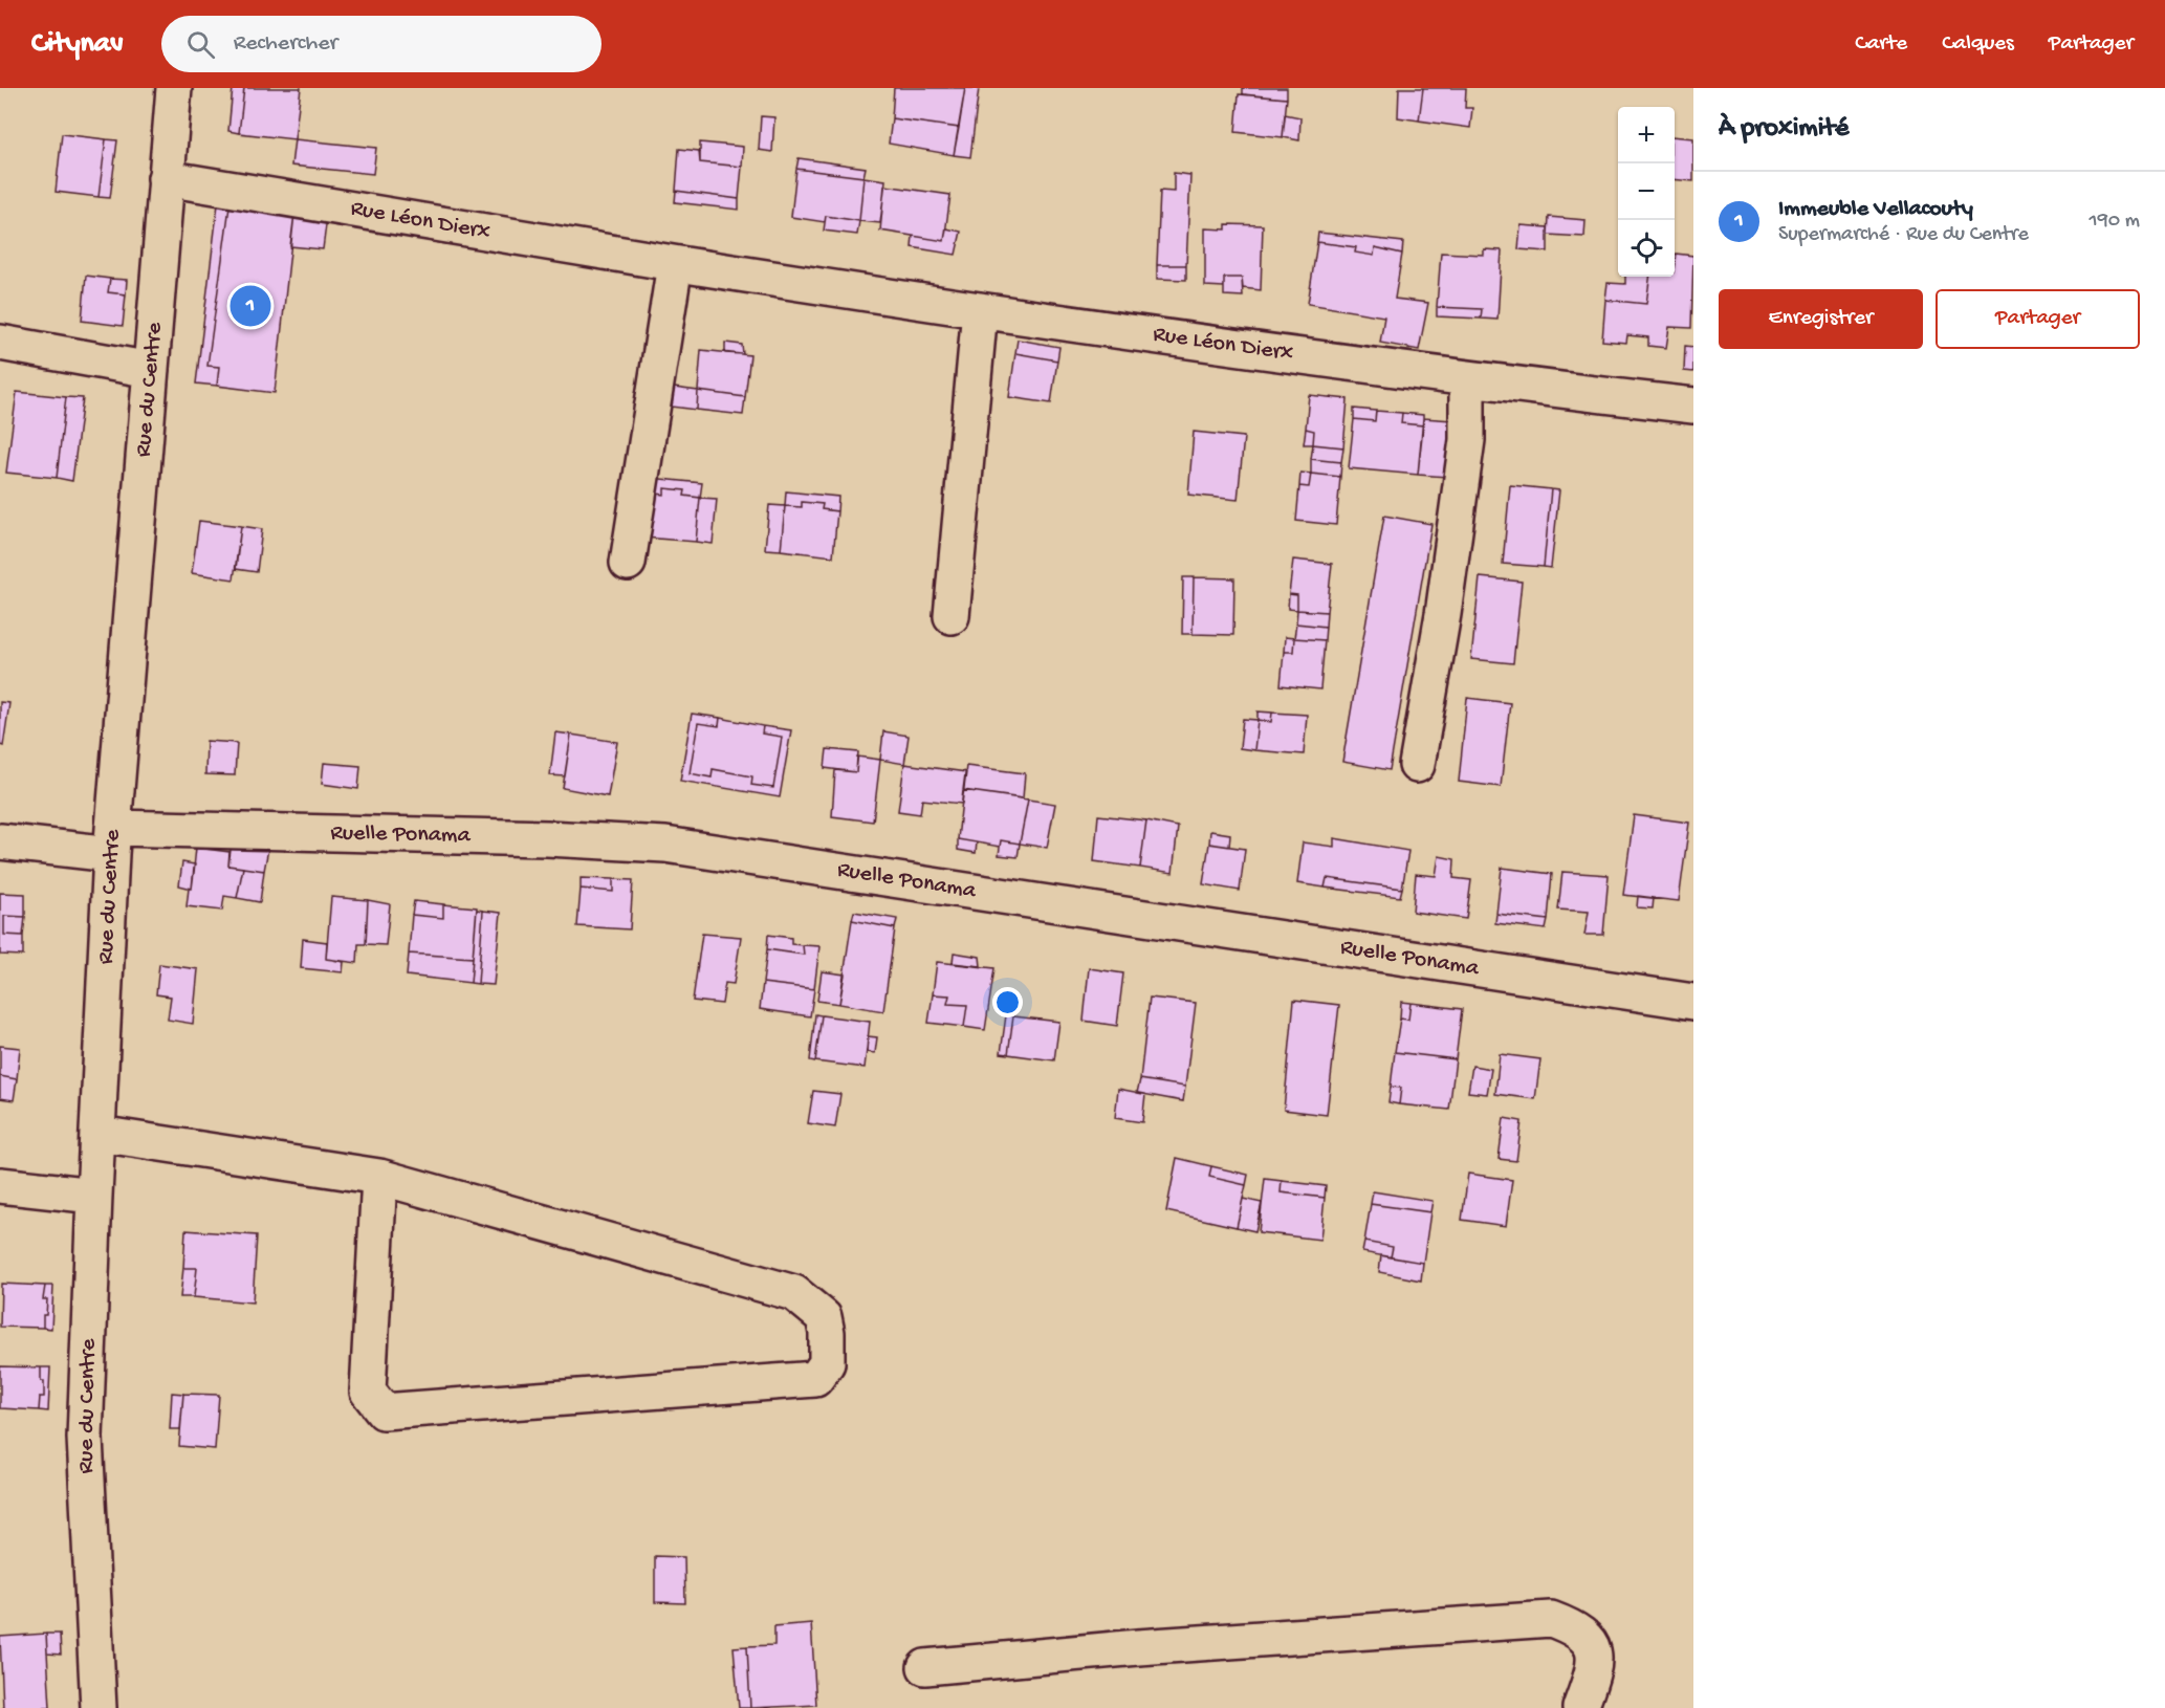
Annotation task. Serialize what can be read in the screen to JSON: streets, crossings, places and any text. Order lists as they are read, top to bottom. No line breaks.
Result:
{"streets":{"street":["Rue Léon Dierx","Rue du Centre","Ruelle Ponama"]},"crossings":[["Rue Léon Dierx","Rue du Centre"],["Rue du Centre","Ruelle Ponama"]],"page":{"header":"Citynav","search":"Rechercher","nav":["Carte","Calques","Partager"],"heading":"À proximité","map_buttons":["+","−"],"list":[{"mark":"1","name":"Immeuble Vellacouty","note":"Supermarché · Rue du Centre","value":"190 m"}],"buttons":["Enregistrer","Partager"],"pins":"1"}}
